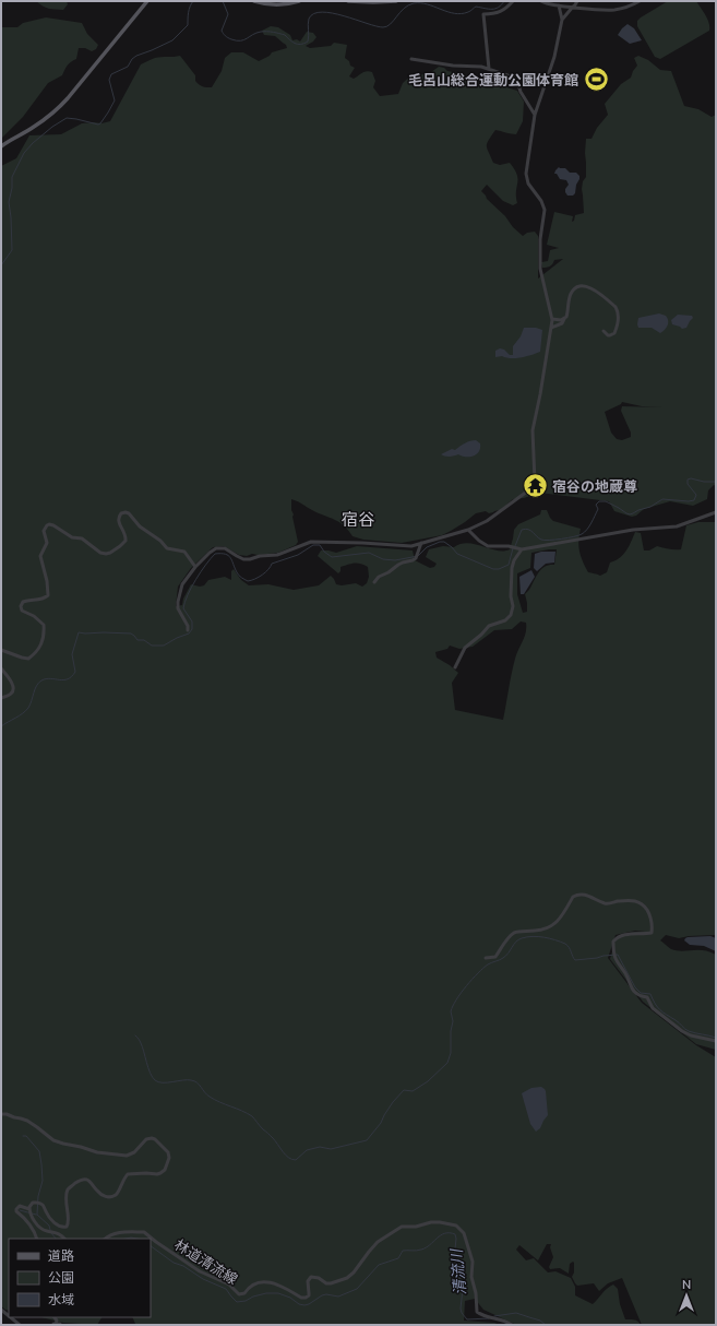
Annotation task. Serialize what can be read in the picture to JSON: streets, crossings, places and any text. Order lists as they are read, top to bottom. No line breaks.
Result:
{"streets":{"street":["林道清流線"]},"districts":["宿谷"],"water":["清流川"],"places":{"sports":["毛呂山総合運動公園体育館"],"temple":["宿谷の地蔵尊"]},"legend":["道路","公園","水域"],"north":"top"}
